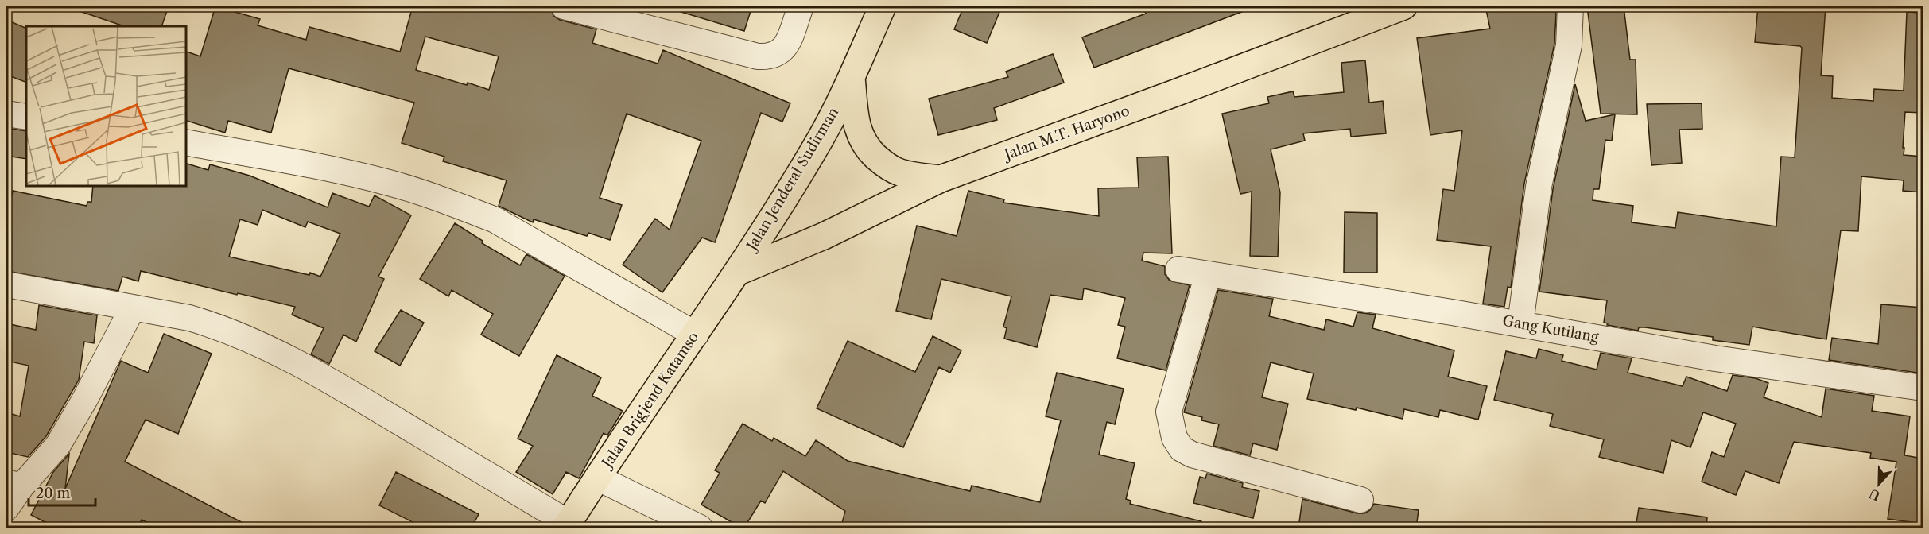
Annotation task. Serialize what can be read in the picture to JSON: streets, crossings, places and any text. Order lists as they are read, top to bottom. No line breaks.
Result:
{"streets":{"main road":["Jalan M.T. Haryono","Jalan Jenderal Sudirman","Jalan Brigjend Katamso"],"street":["Gang Kutilang"]},"crossings":[["Jalan M.T. Haryono","Jalan Jenderal Sudirman"],["Jalan M.T. Haryono","Jalan Brigjend Katamso"],["Jalan Jenderal Sudirman","Jalan Brigjend Katamso"]],"scale_bar":"20 m","north":"bottom"}
